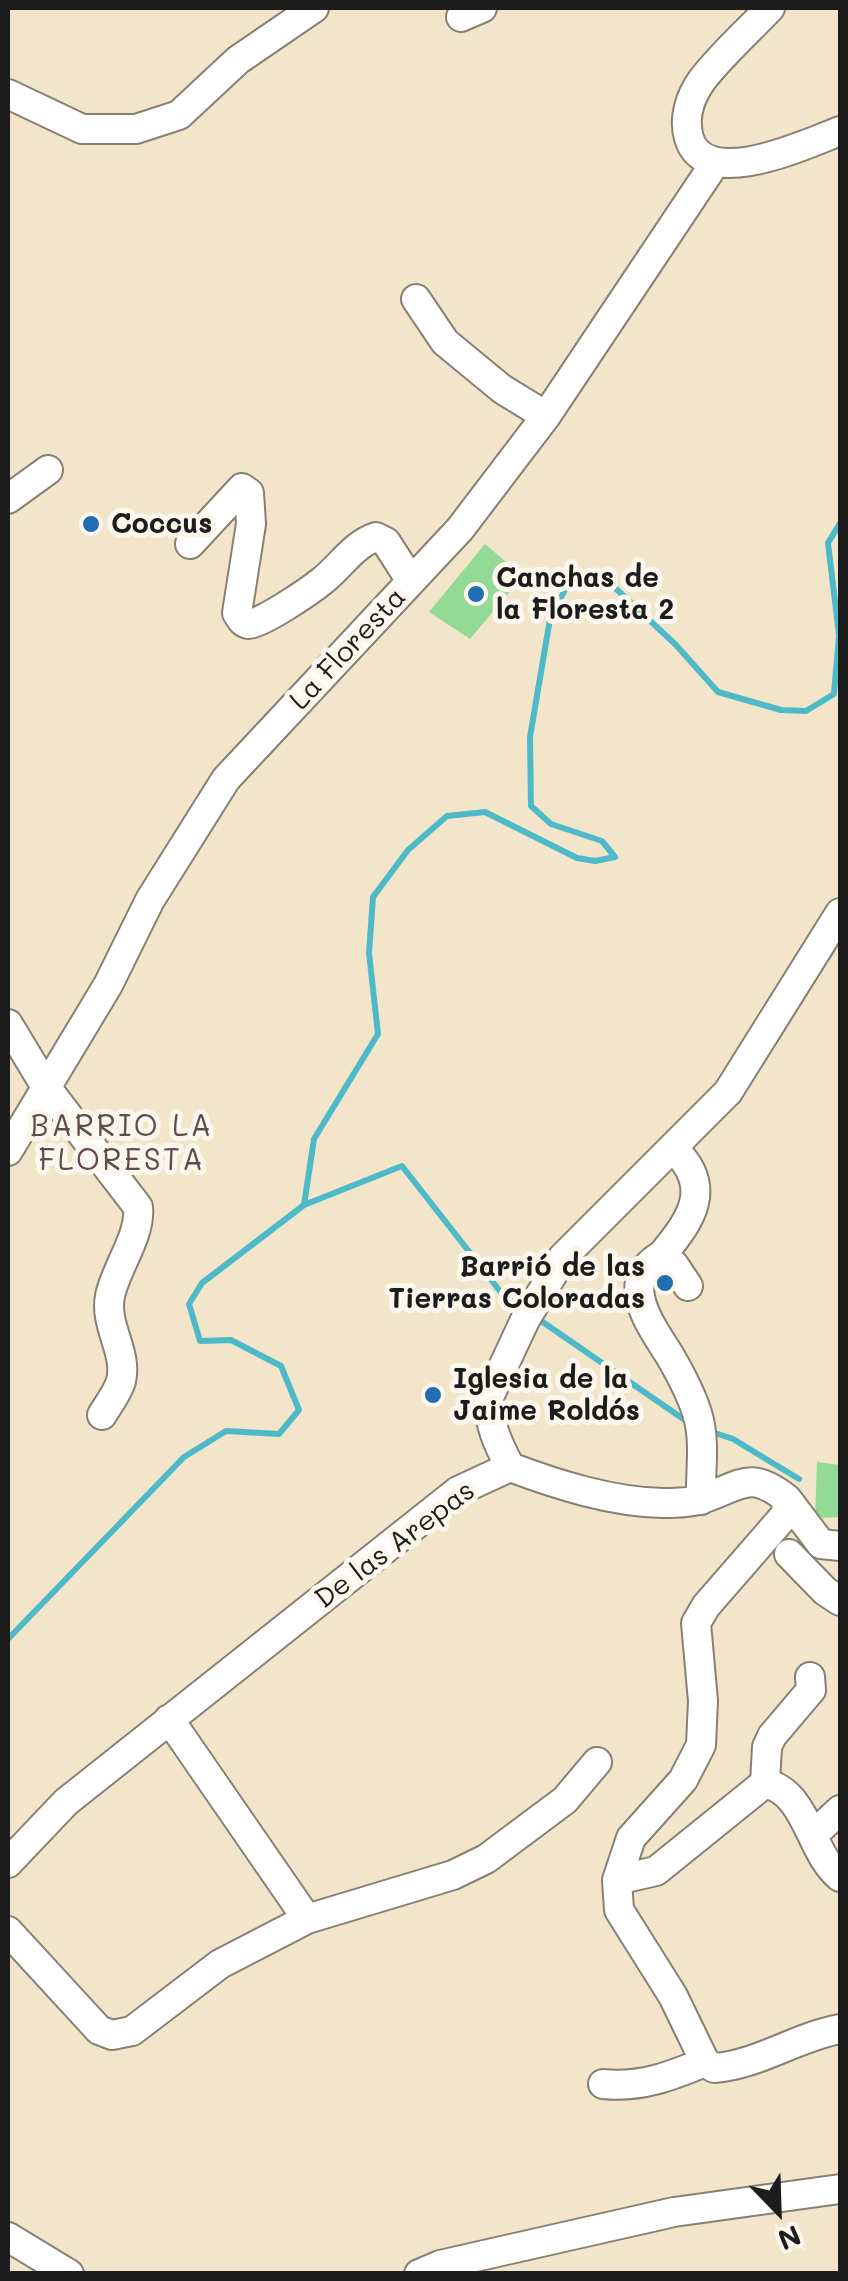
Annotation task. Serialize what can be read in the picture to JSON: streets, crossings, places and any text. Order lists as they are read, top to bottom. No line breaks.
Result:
{"streets":{"street":["La Floresta","De las Arepas"]},"districts":["BARRIO LA FLORESTA"],"places":["Coccus","Canchas de la Floresta 2","Barrió de las Tierras Coloradas","Iglesia de la Jaime Roldós"],"north":"bottom right"}
